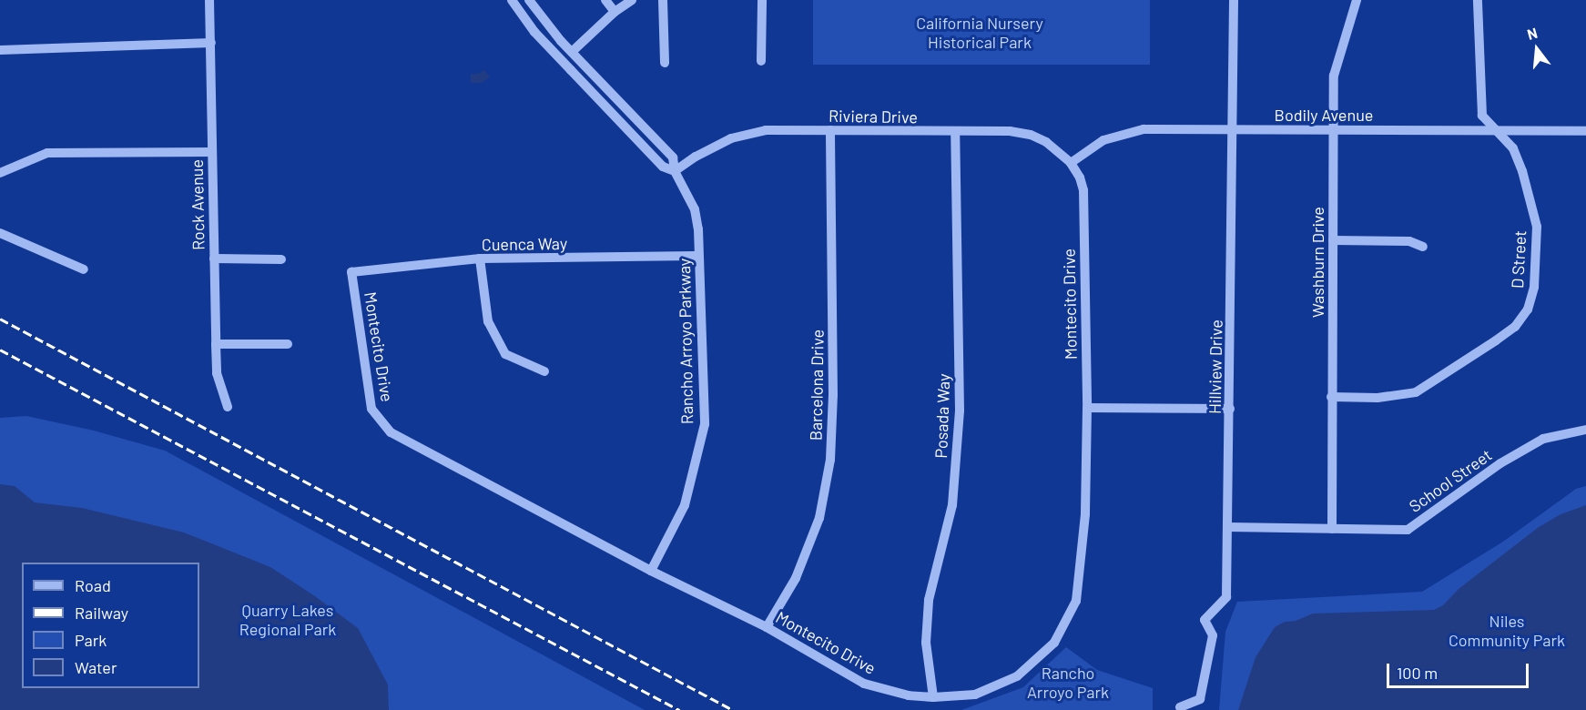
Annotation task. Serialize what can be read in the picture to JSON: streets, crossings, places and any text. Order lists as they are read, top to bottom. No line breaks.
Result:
{"streets":{"street":["Bodily Avenue","Riviera Drive","Rock Avenue","Cuenca Way","D Street","Washburn Drive","Montecito Drive","Rancho Arroyo Parkway","Hillview Drive","Barcelona Drive","Posada Way","School Street"]},"crossings":[["Bodily Avenue","Riviera Drive"],["Bodily Avenue","D Street"],["Bodily Avenue","Washburn Drive"],["Bodily Avenue","Montecito Drive"],["Bodily Avenue","Hillview Drive"],["Riviera Drive","Montecito Drive"],["Riviera Drive","Rancho Arroyo Parkway"],["Riviera Drive","Barcelona Drive"],["Riviera Drive","Posada Way"],["Cuenca Way","Montecito Drive"],["Cuenca Way","Rancho Arroyo Parkway"],["D Street","Washburn Drive"],["Washburn Drive","School Street"],["Montecito Drive","Rancho Arroyo Parkway"],["Montecito Drive","Barcelona Drive"],["Montecito Drive","Posada Way"],["Hillview Drive","School Street"]],"parks":["California Nursery Historical Park","Quarry Lakes Regional Park","Niles Community Park","Rancho Arroyo Park"],"legend":["Road","Railway","Park","Water"],"scale_bar":"100 m","north":"top"}
